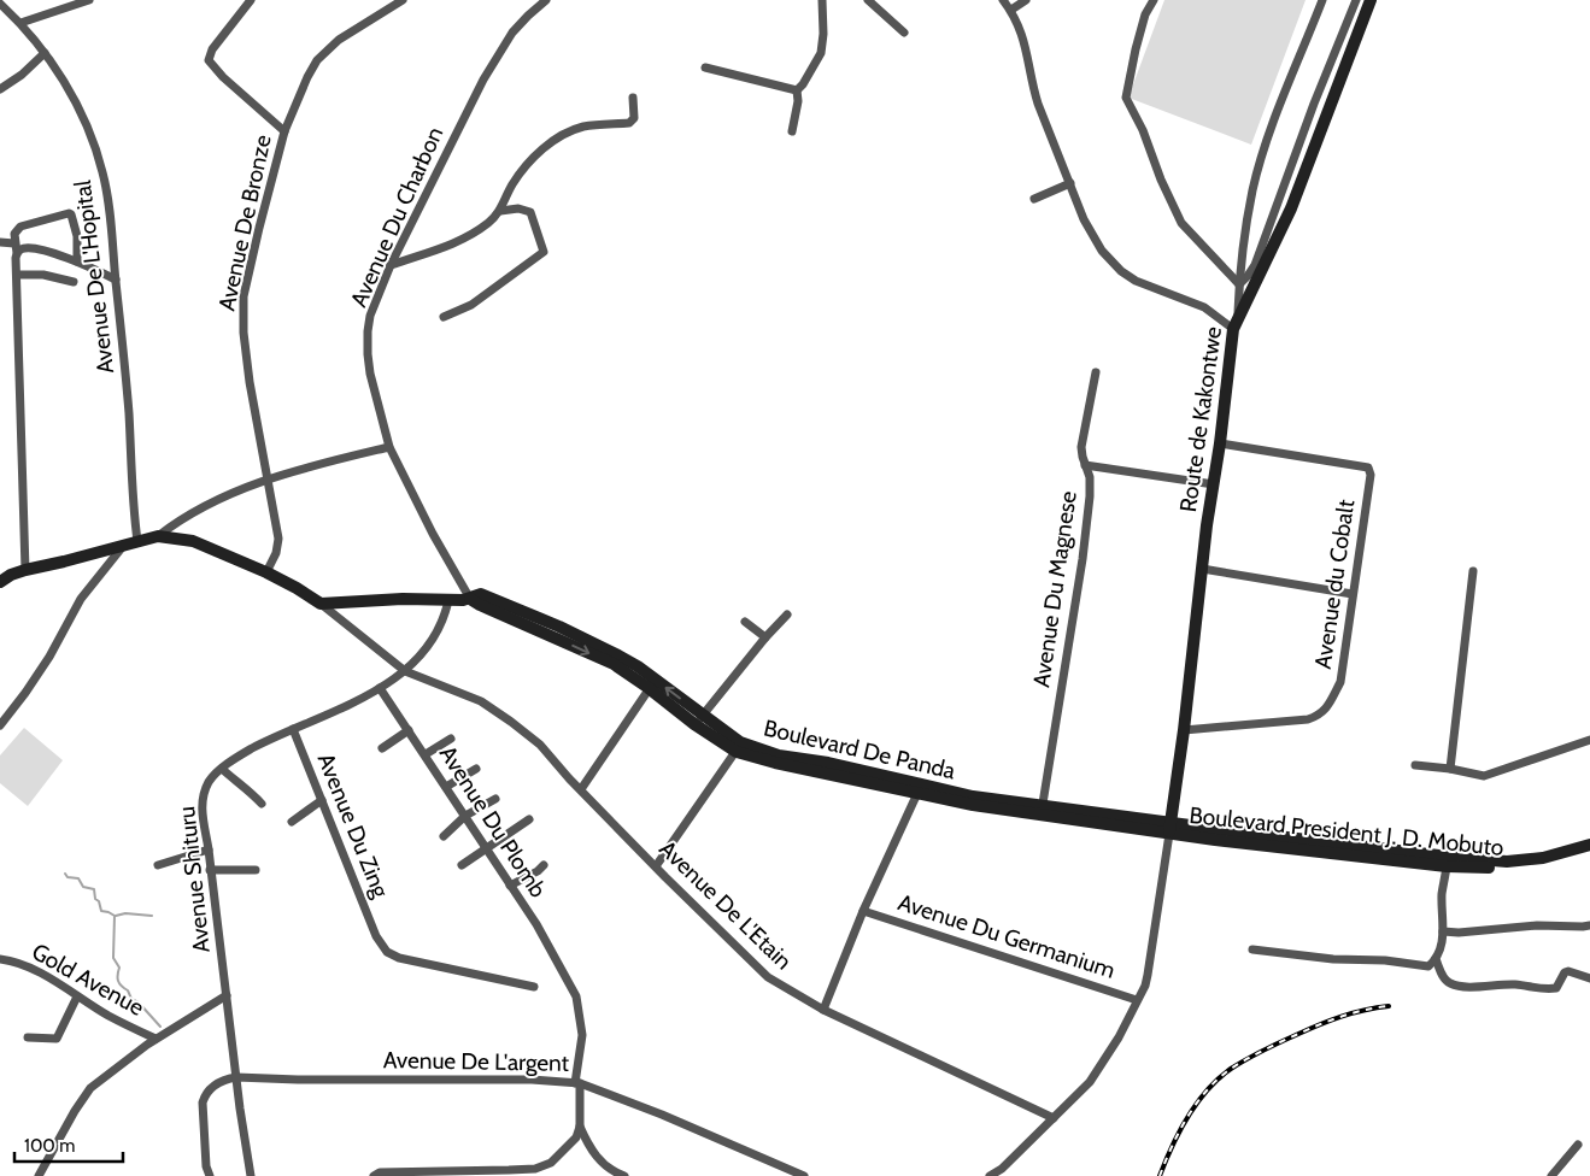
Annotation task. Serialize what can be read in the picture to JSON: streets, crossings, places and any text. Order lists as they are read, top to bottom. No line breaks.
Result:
{"streets":{"street":["Avenue Du Charbon","Avenue De Bronze","Avenue De L'Hopital","Route de Kakontwe","Avenue du Cobalt","Avenue Du Magnese","Boulevard De Panda","Avenue Du Plomb","Avenue Du Zing","Boulevard President J. D. Mobuto","Avenue Shituru","Avenue De L'Etain","Avenue Du Germanium","Gold Avenue","Avenue De L'argent"]},"crossings":[["Avenue Du Charbon","Boulevard De Panda"],["Route de Kakontwe","Avenue du Cobalt"],["Route de Kakontwe","Boulevard De Panda"],["Route de Kakontwe","Boulevard President J. D. Mobuto"],["Avenue Du Magnese","Boulevard De Panda"],["Boulevard De Panda","Boulevard President J. D. Mobuto"],["Boulevard De Panda","Avenue Shituru"],["Boulevard De Panda","Avenue De L'Etain"],["Avenue Du Plomb","Avenue Shituru"],["Avenue Du Plomb","Avenue De L'argent"],["Avenue Du Zing","Avenue Shituru"],["Avenue Shituru","Avenue De L'Etain"],["Avenue Shituru","Avenue De L'argent"]],"scale_bar":"100 m"}
